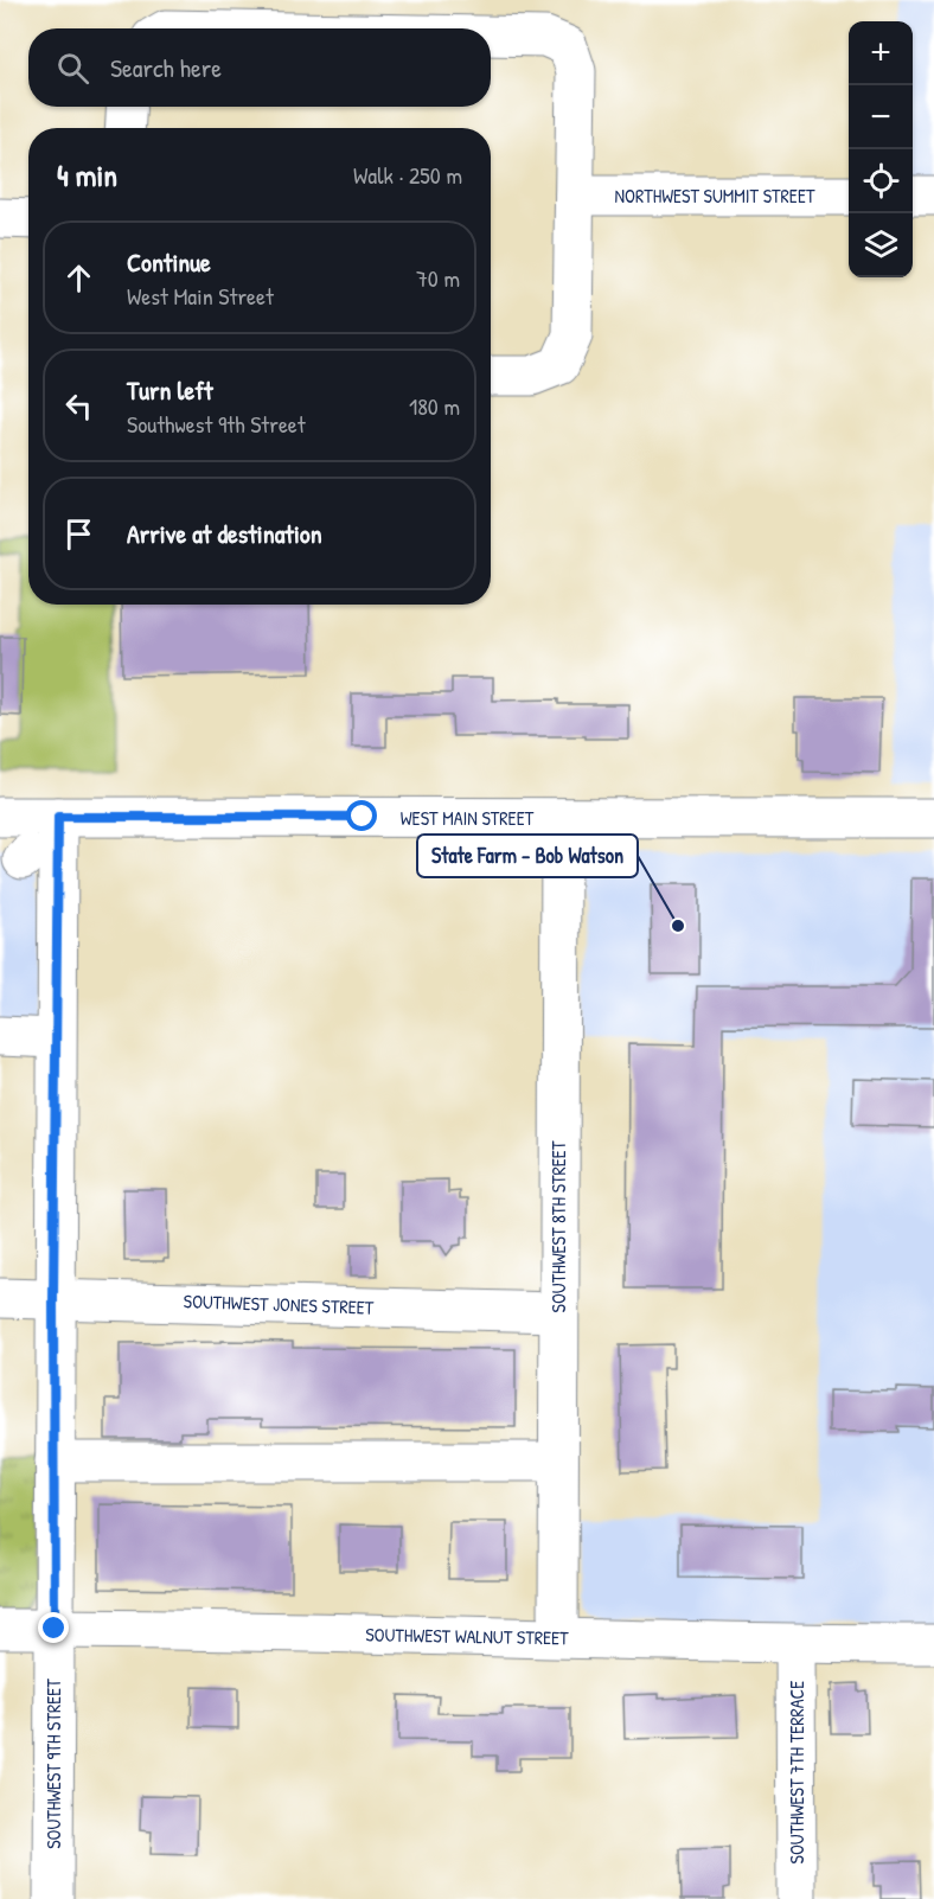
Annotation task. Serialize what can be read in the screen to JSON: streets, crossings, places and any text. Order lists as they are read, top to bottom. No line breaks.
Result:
{"streets":{"street":["NORTHWEST SUMMIT STREET","WEST MAIN STREET","SOUTHWEST 8TH STREET","SOUTHWEST JONES STREET","SOUTHWEST WALNUT STREET","SOUTHWEST 9TH STREET","SOUTHWEST 7TH TERRACE"]},"crossings":[["WEST MAIN STREET","SOUTHWEST 8TH STREET"],["WEST MAIN STREET","SOUTHWEST 9TH STREET"],["SOUTHWEST 8TH STREET","SOUTHWEST JONES STREET"],["SOUTHWEST 8TH STREET","SOUTHWEST WALNUT STREET"],["SOUTHWEST JONES STREET","SOUTHWEST 9TH STREET"],["SOUTHWEST WALNUT STREET","SOUTHWEST 9TH STREET"],["SOUTHWEST WALNUT STREET","SOUTHWEST 7TH TERRACE"]],"places":["State Farm - Bob Watson"],"page":{"map_buttons":["+","−"],"search":"Search here","heading":["4 min","Walk · 250 m"],"list":[["Continue","West Main Street","70 m"],["Turn left","Southwest 9th Street","180 m"],"Arrive at destination"]}}
